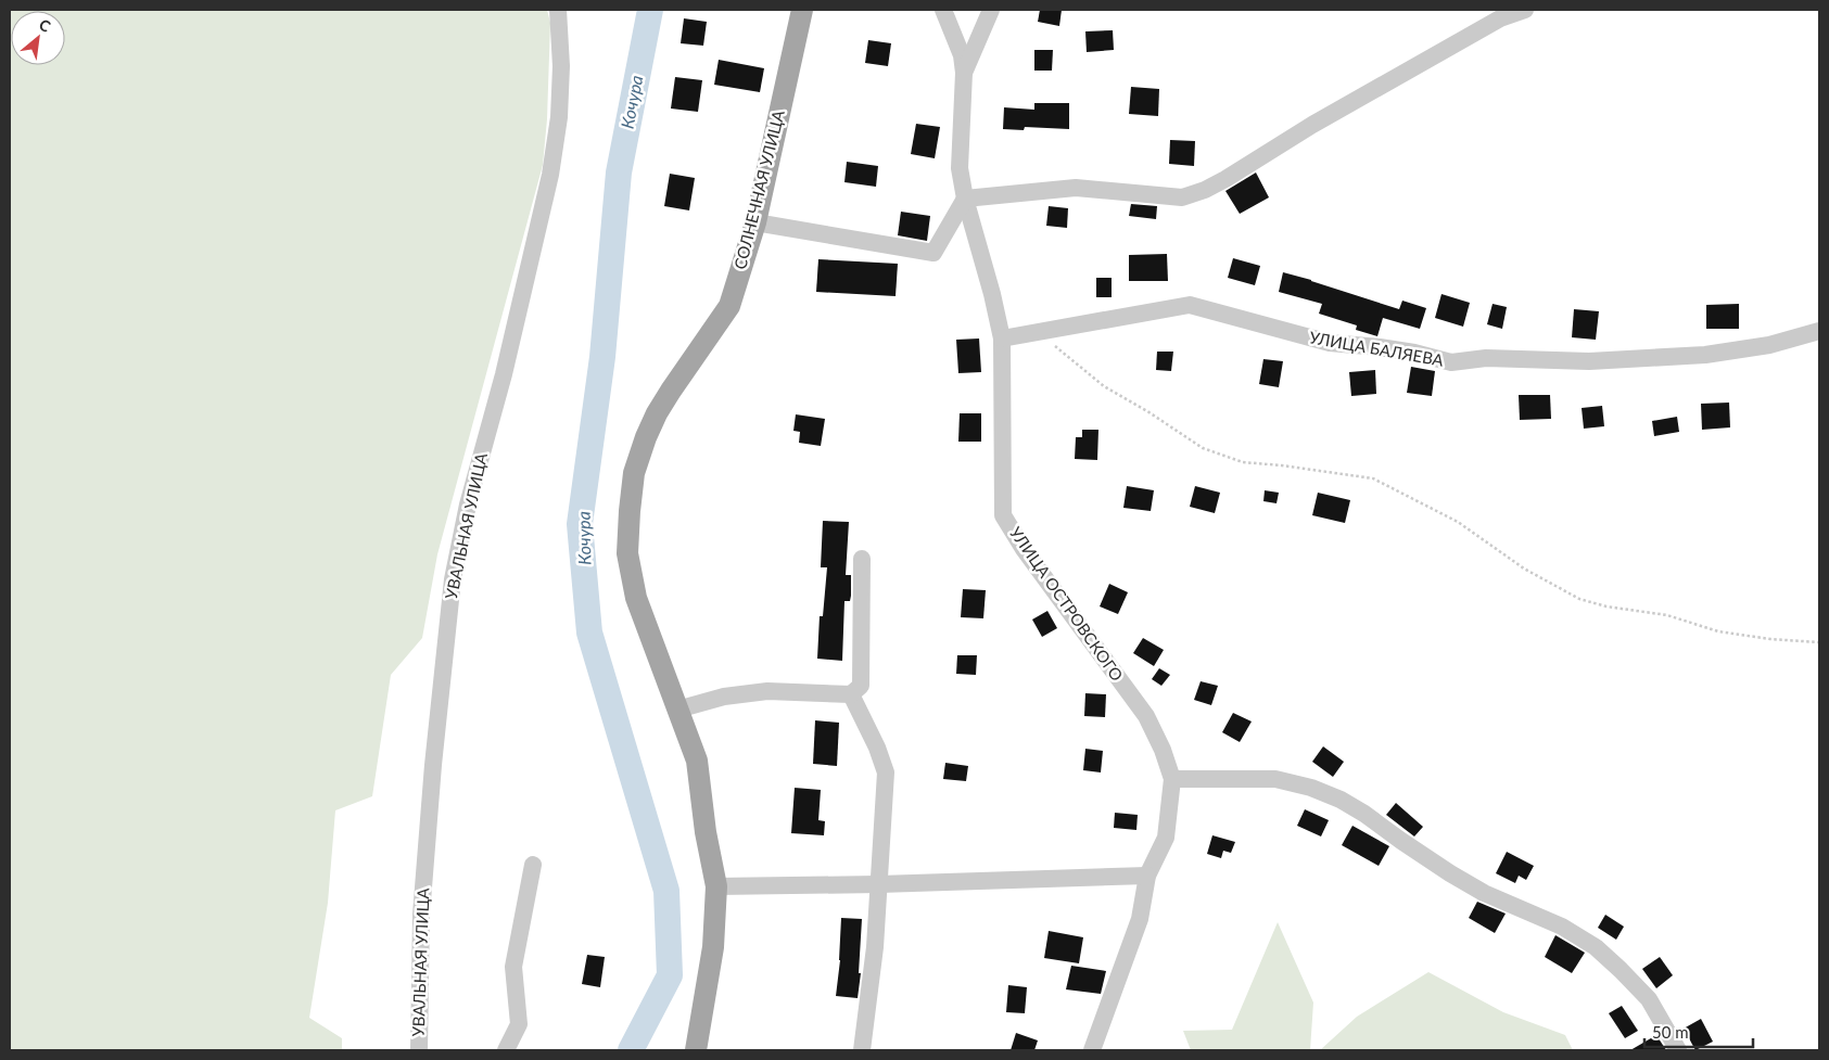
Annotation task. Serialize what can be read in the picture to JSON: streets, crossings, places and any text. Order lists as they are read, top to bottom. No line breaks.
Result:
{"streets":{"main road":["СОЛНЕЧНАЯ УЛИЦА"],"street":["УЛИЦА БАЛЯЕВА","УВАЛЬНАЯ УЛИЦА","УЛИЦА ОСТРОВСКОГО"]},"crossings":[["УЛИЦА БАЛЯЕВА","УЛИЦА ОСТРОВСКОГО"]],"water":["Кочура"],"scale_bar":"50 m","north":"top right"}
